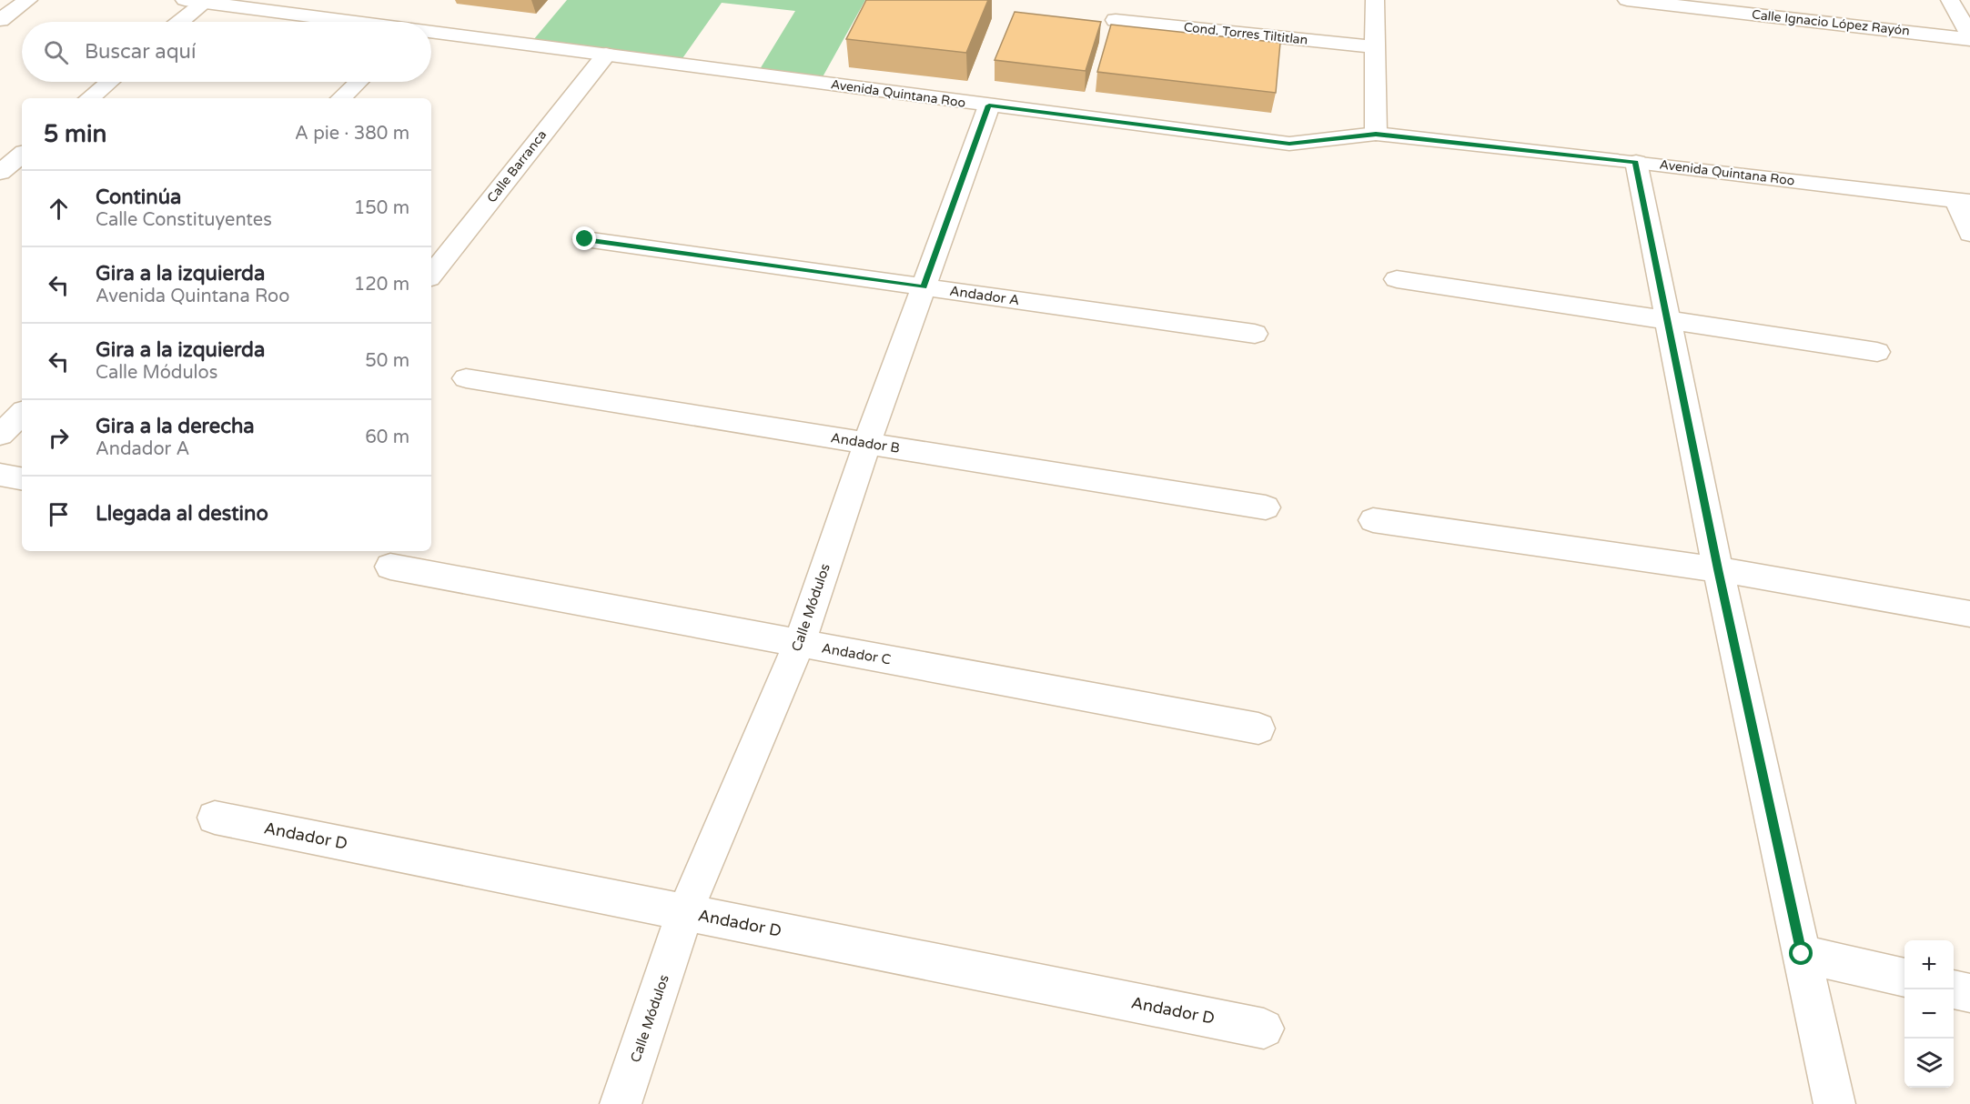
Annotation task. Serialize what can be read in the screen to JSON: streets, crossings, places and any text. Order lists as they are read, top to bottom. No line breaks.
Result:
{"streets":{"street":["Calle Ignacio López Rayón","Cond. Torres Tiltitlan","Avenida Quintana Roo","Calle Barranca","Andador A","Andador B","Calle Módulos","Andador C","Andador D"]},"crossings":[["Avenida Quintana Roo","Calle Barranca"],["Avenida Quintana Roo","Calle Módulos"],["Andador A","Calle Módulos"],["Andador B","Calle Módulos"],["Calle Módulos","Andador C"],["Calle Módulos","Andador D"]],"page":{"search":"Buscar aquí","heading":["5 min","A pie · 380 m"],"list":[["Continúa","Calle Constituyentes","150 m"],["Gira a la izquierda","Avenida Quintana Roo","120 m"],["Gira a la izquierda","Calle Módulos","50 m"],["Gira a la derecha","Andador A","60 m"],"Llegada al destino"],"map_buttons":["+","−"]}}
